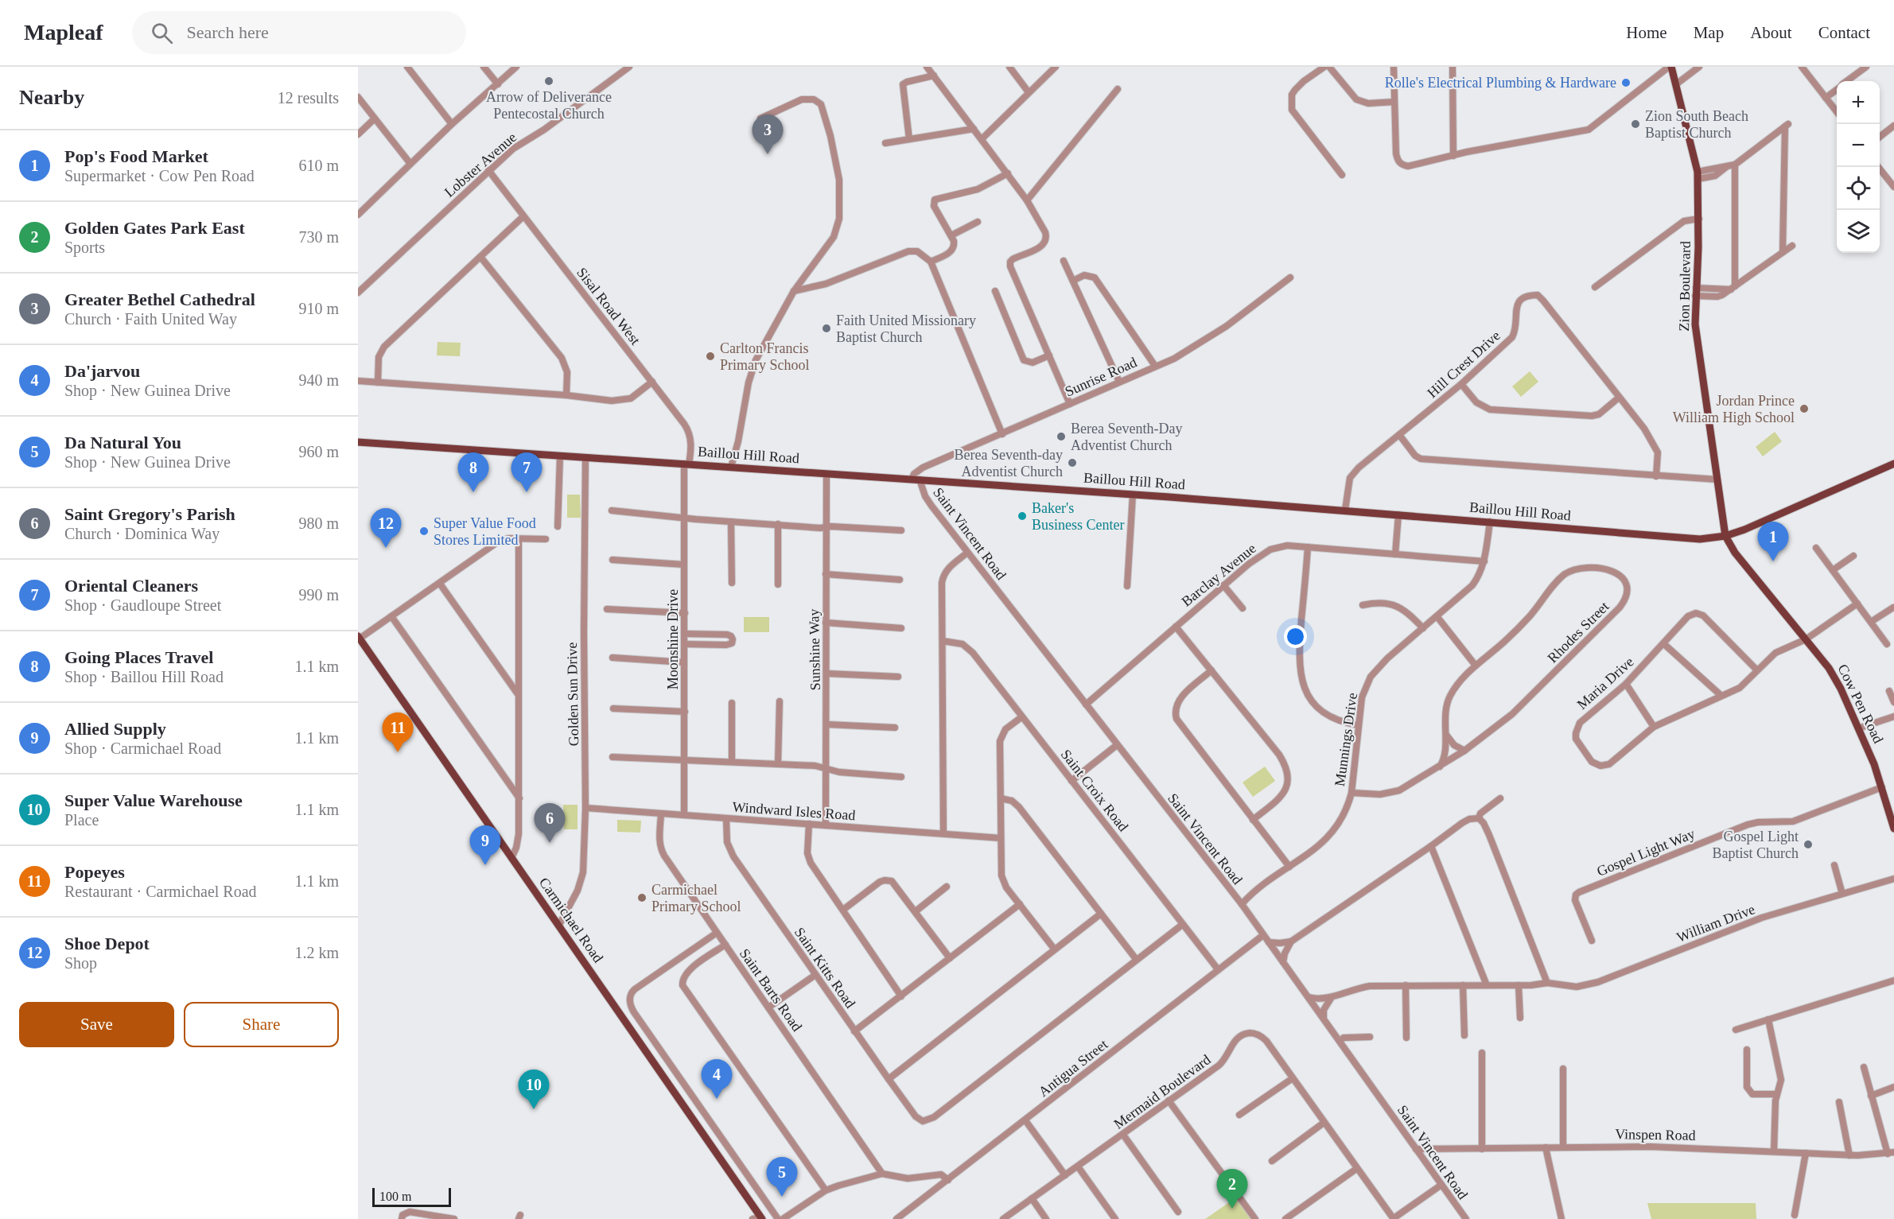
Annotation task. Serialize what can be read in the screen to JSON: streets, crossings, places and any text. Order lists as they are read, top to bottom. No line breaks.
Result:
{"streets":{"main road":["Zion Boulevard","Baillou Hill Road","Cow Pen Road","Carmichael Road"],"street":["Lobster Avenue","Sisal Road West","Hill Crest Drive","Sunrise Road","Saint Vincent Road","Barclay Avenue","Rhodes Street","Moonshine Drive","Sunshine Way","Maria Drive","Golden Sun Drive","Munnings Drive","Saint Croix Road","Windward Isles Road","Gospel Light Way","William Drive","Saint Kitts Road","Saint Barts Road","Antigua Street","Mermaid Boulevard","Vinspen Road"]},"crossings":[["Lobster Avenue","Sisal Road West"],["Zion Boulevard","Baillou Hill Road"],["Zion Boulevard","Cow Pen Road"],["Sisal Road West","Baillou Hill Road"],["Sisal Road West","Moonshine Drive"],["Hill Crest Drive","Baillou Hill Road"],["Sunrise Road","Baillou Hill Road"],["Sunrise Road","Saint Vincent Road"],["Baillou Hill Road","Saint Vincent Road"],["Baillou Hill Road","Moonshine Drive"],["Baillou Hill Road","Sunshine Way"],["Baillou Hill Road","Golden Sun Drive"],["Baillou Hill Road","Cow Pen Road"],["Baillou Hill Road","Munnings Drive"],["Saint Vincent Road","Barclay Avenue"],["Saint Vincent Road","Munnings Drive"],["Saint Vincent Road","William Drive"],["Saint Vincent Road","Antigua Street"],["Saint Vincent Road","Vinspen Road"],["Barclay Avenue","Munnings Drive"],["Rhodes Street","Munnings Drive"],["Moonshine Drive","Windward Isles Road"],["Sunshine Way","Windward Isles Road"],["Maria Drive","Cow Pen Road"],["Golden Sun Drive","Windward Isles Road"],["Golden Sun Drive","Carmichael Road"],["Cow Pen Road","Gospel Light Way"],["Saint Croix Road","Antigua Street"],["Windward Isles Road","Saint Kitts Road"],["Windward Isles Road","Saint Barts Road"]],"places":["Arrow of Deliverance Pentecostal Church","Rolle's Electrical Plumbing & Hardware","Zion South Beach Baptist Church","Faith United Missionary Baptist Church","Carlton Francis Primary School","Jordan Prince William High School","Berea Seventh-Day Adventist Church","Berea Seventh-day Adventist Church","Baker's Business Center","Super Value Food Stores Limited","Gospel Light Baptist Church","Carmichael Primary School"],"scale_bar":"100 m","page":{"header":"Mapleaf","search":"Search here","nav":["Home","Map","About","Contact"],"heading":["Nearby","12 results"],"map_buttons":["+","−"],"pins":["3","7","8","12","1","11","6","9","4","10","5","2"],"list":[{"mark":"1","name":"Pop's Food Market","note":"Supermarket · Cow Pen Road","value":"610 m"},{"mark":"2","name":"Golden Gates Park East","note":"Sports","value":"730 m"},{"mark":"3","name":"Greater Bethel Cathedral","note":"Church · Faith United Way","value":"910 m"},{"mark":"4","name":"Da'jarvou","note":"Shop · New Guinea Drive","value":"940 m"},{"mark":"5","name":"Da Natural You","note":"Shop · New Guinea Drive","value":"960 m"},{"mark":"6","name":"Saint Gregory's Parish","note":"Church · Dominica Way","value":"980 m"},{"mark":"7","name":"Oriental Cleaners","note":"Shop · Gaudloupe Street","value":"990 m"},{"mark":"8","name":"Going Places Travel","note":"Shop · Baillou Hill Road","value":"1.1 km"},{"mark":"9","name":"Allied Supply","note":"Shop · Carmichael Road","value":"1.1 km"},{"mark":"10","name":"Super Value Warehouse","note":"Place","value":"1.1 km"},{"mark":"11","name":"Popeyes","note":"Restaurant · Carmichael Road","value":"1.1 km"},{"mark":"12","name":"Shoe Depot","note":"Shop","value":"1.2 km"}],"buttons":["Save","Share"],"scale":"100 m"}}
